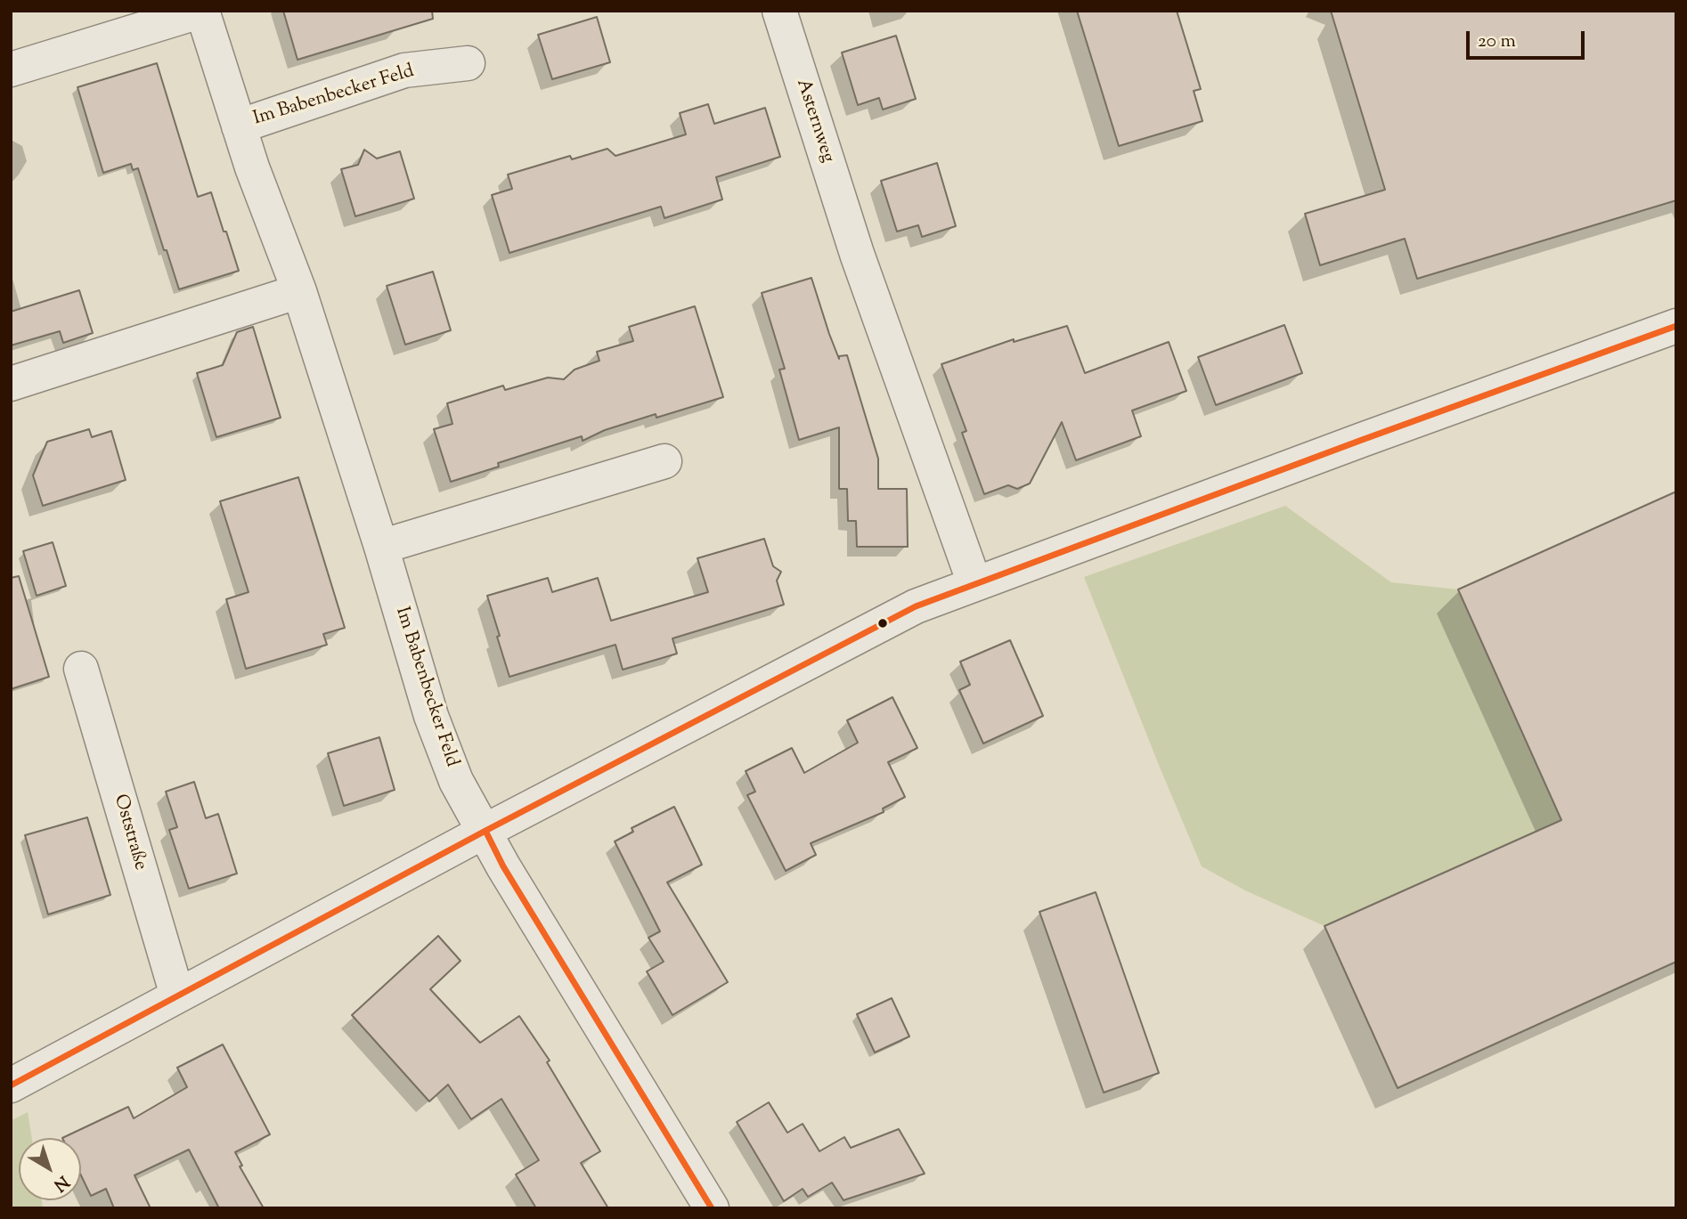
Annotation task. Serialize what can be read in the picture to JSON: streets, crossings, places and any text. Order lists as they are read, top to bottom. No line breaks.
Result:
{"streets":{"street":["Im Babenbecker Feld","Asternweg","Oststraße"]},"scale_bar":"20 m","north":"bottom right"}
